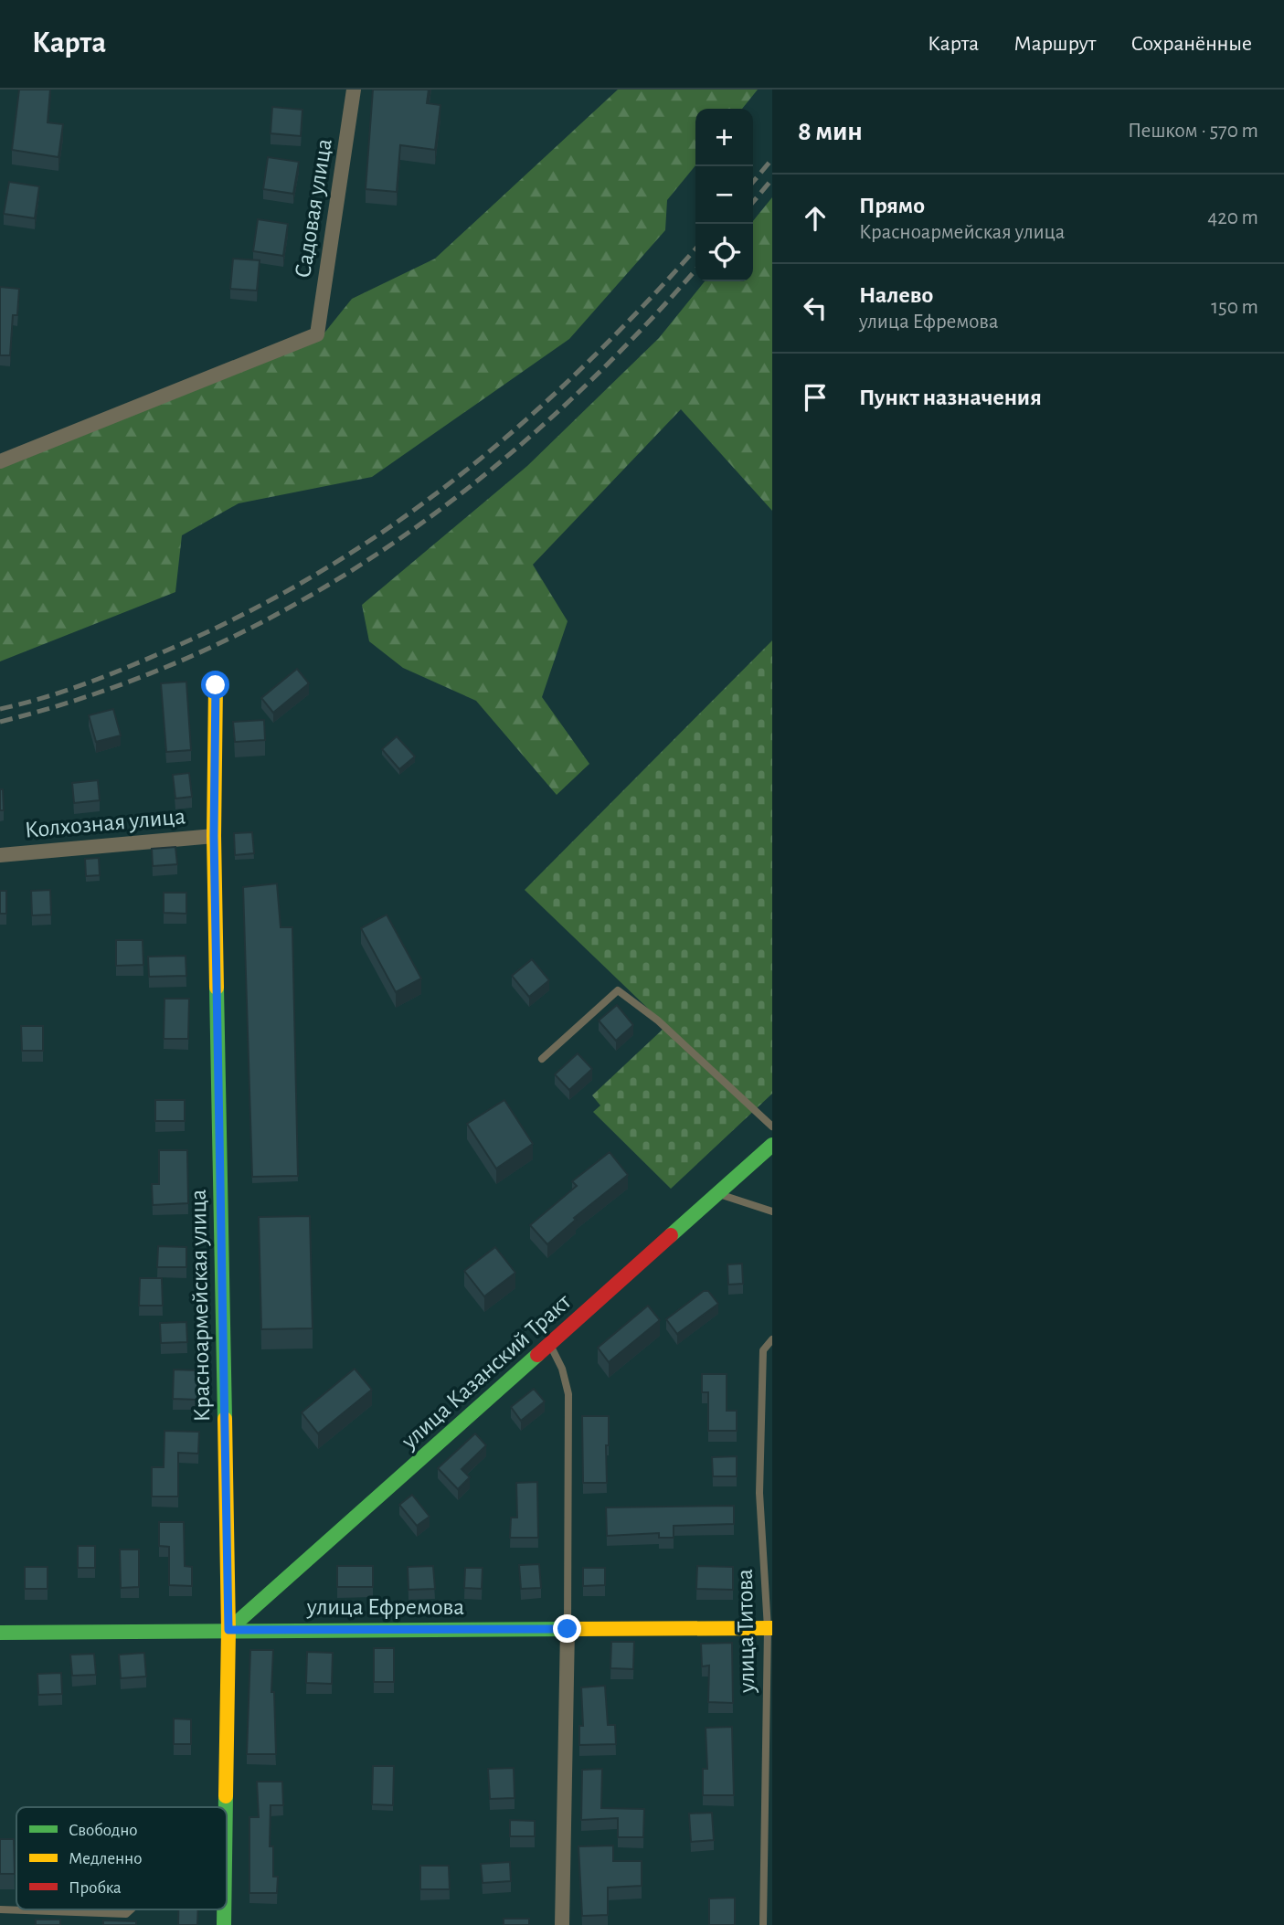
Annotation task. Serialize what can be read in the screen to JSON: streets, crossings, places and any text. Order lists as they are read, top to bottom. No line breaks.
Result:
{"streets":{"street":["Садовая улица","Колхозная улица","Красноармейская улица","улица Казанский Тракт","улица Ефремова"],"lane":["улица Титова"]},"crossings":[["Колхозная улица","Красноармейская улица"],["Красноармейская улица","улица Казанский Тракт"],["Красноармейская улица","улица Ефремова"],["улица Казанский Тракт","улица Ефремова"],["улица Ефремова","улица Титова"]],"legend":["Свободно","Медленно","Пробка"],"page":{"header":"Карта","nav":["Карта","Маршрут","Сохранённые"],"heading":["8 мин","Пешком · 570 m"],"map_buttons":["+","−"],"list":[["Прямо","Красноармейская улица","420 m"],["Налево","улица Ефремова","150 m"],"Пункт назначения"]}}
